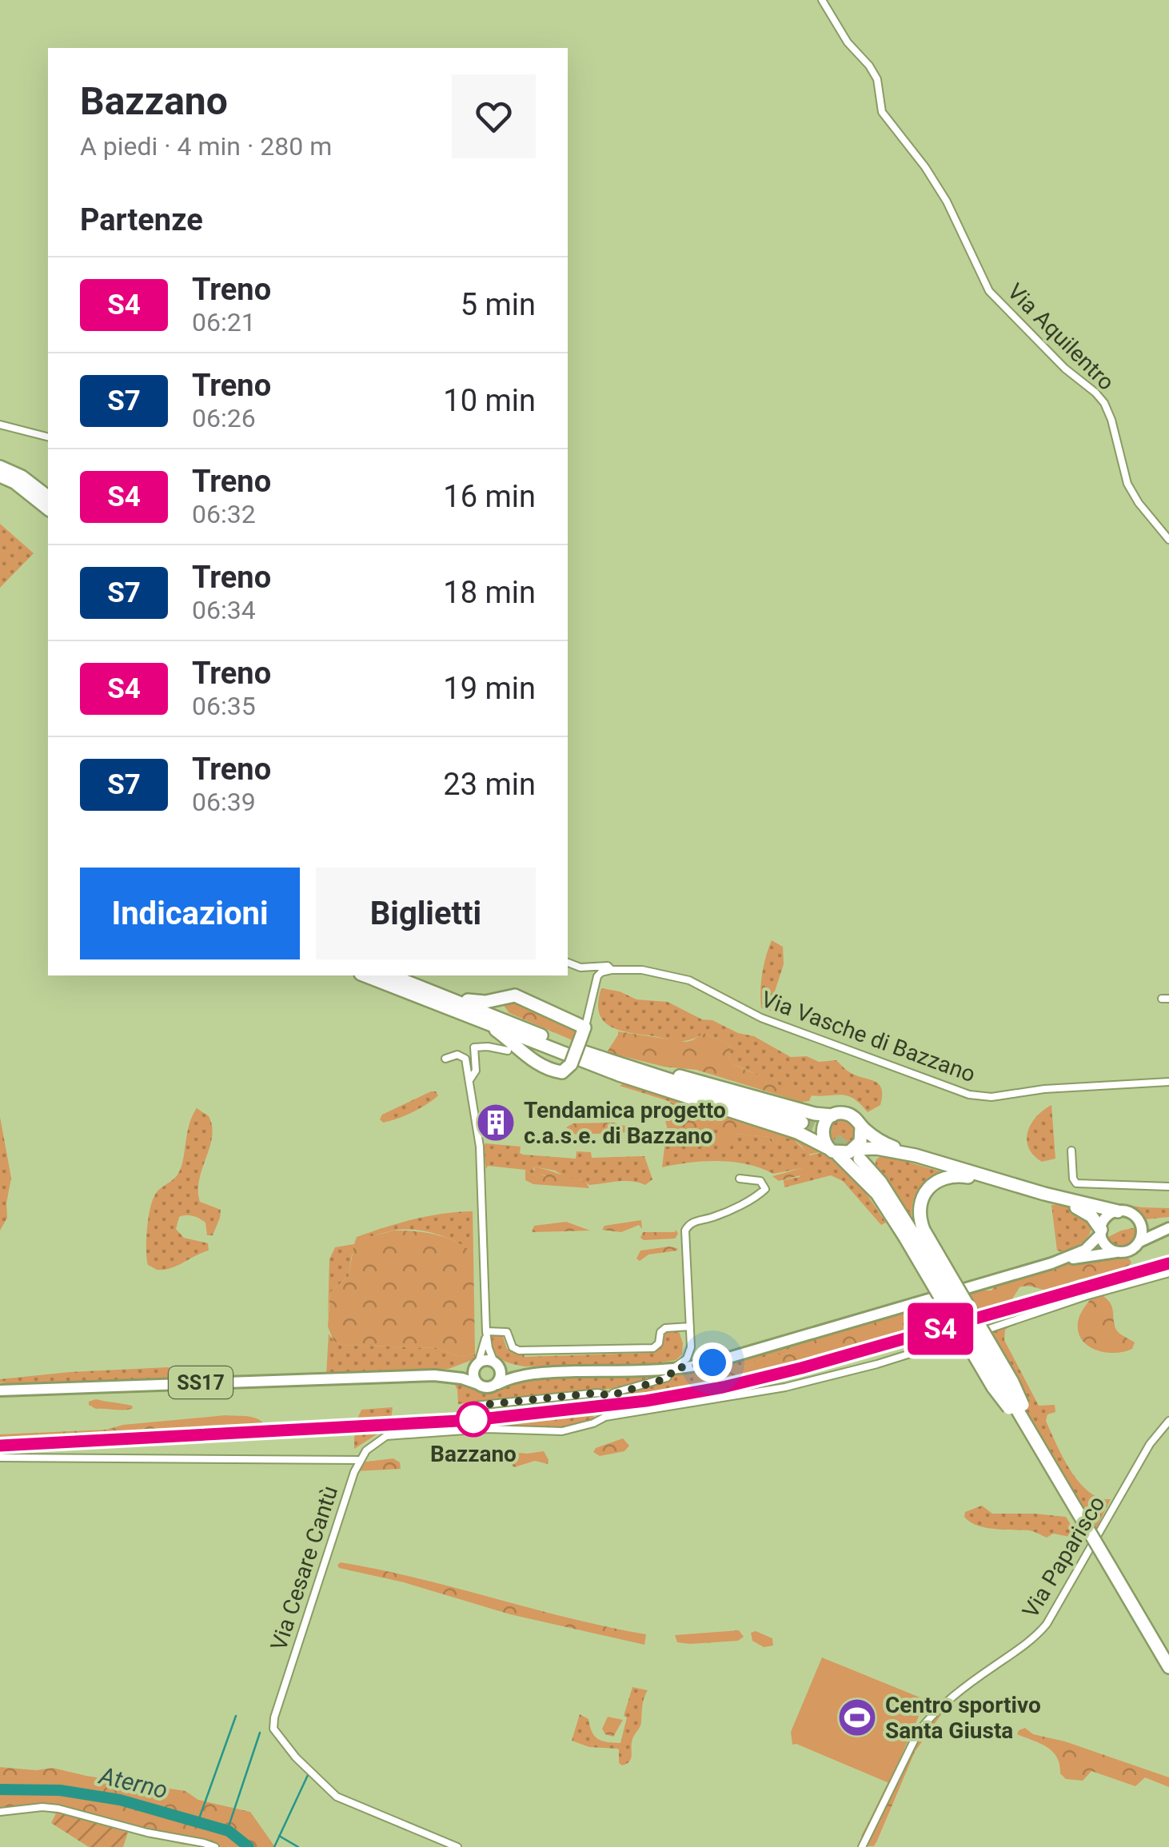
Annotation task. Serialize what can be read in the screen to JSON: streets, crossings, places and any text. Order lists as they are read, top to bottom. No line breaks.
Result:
{"streets":{"main road":["SS17"],"street":["Via Aquilentro","Via Vasche di Bazzano","Via Paparisco","Via Cesare Cantù"]},"water":["Aterno"],"places":{"building":["Tendamica progetto c.a.s.e. di Bazzano"],"other":["Bazzano"],"sports":["Centro sportivo Santa Giusta"]},"page":{"on_map":"S4","heading":[["Bazzano","A piedi · 4 min · 280 m"],"Partenze"],"list":[{"mark":"S4","name":"Treno","note":"06:21","value":"5 min"},{"mark":"S7","name":"Treno","note":"06:26","value":"10 min"},{"mark":"S4","name":"Treno","note":"06:32","value":"16 min"},{"mark":"S7","name":"Treno","note":"06:34","value":"18 min"},{"mark":"S4","name":"Treno","note":"06:35","value":"19 min"},{"mark":"S7","name":"Treno","note":"06:39","value":"23 min"}],"buttons":["Indicazioni","Biglietti"]}}
